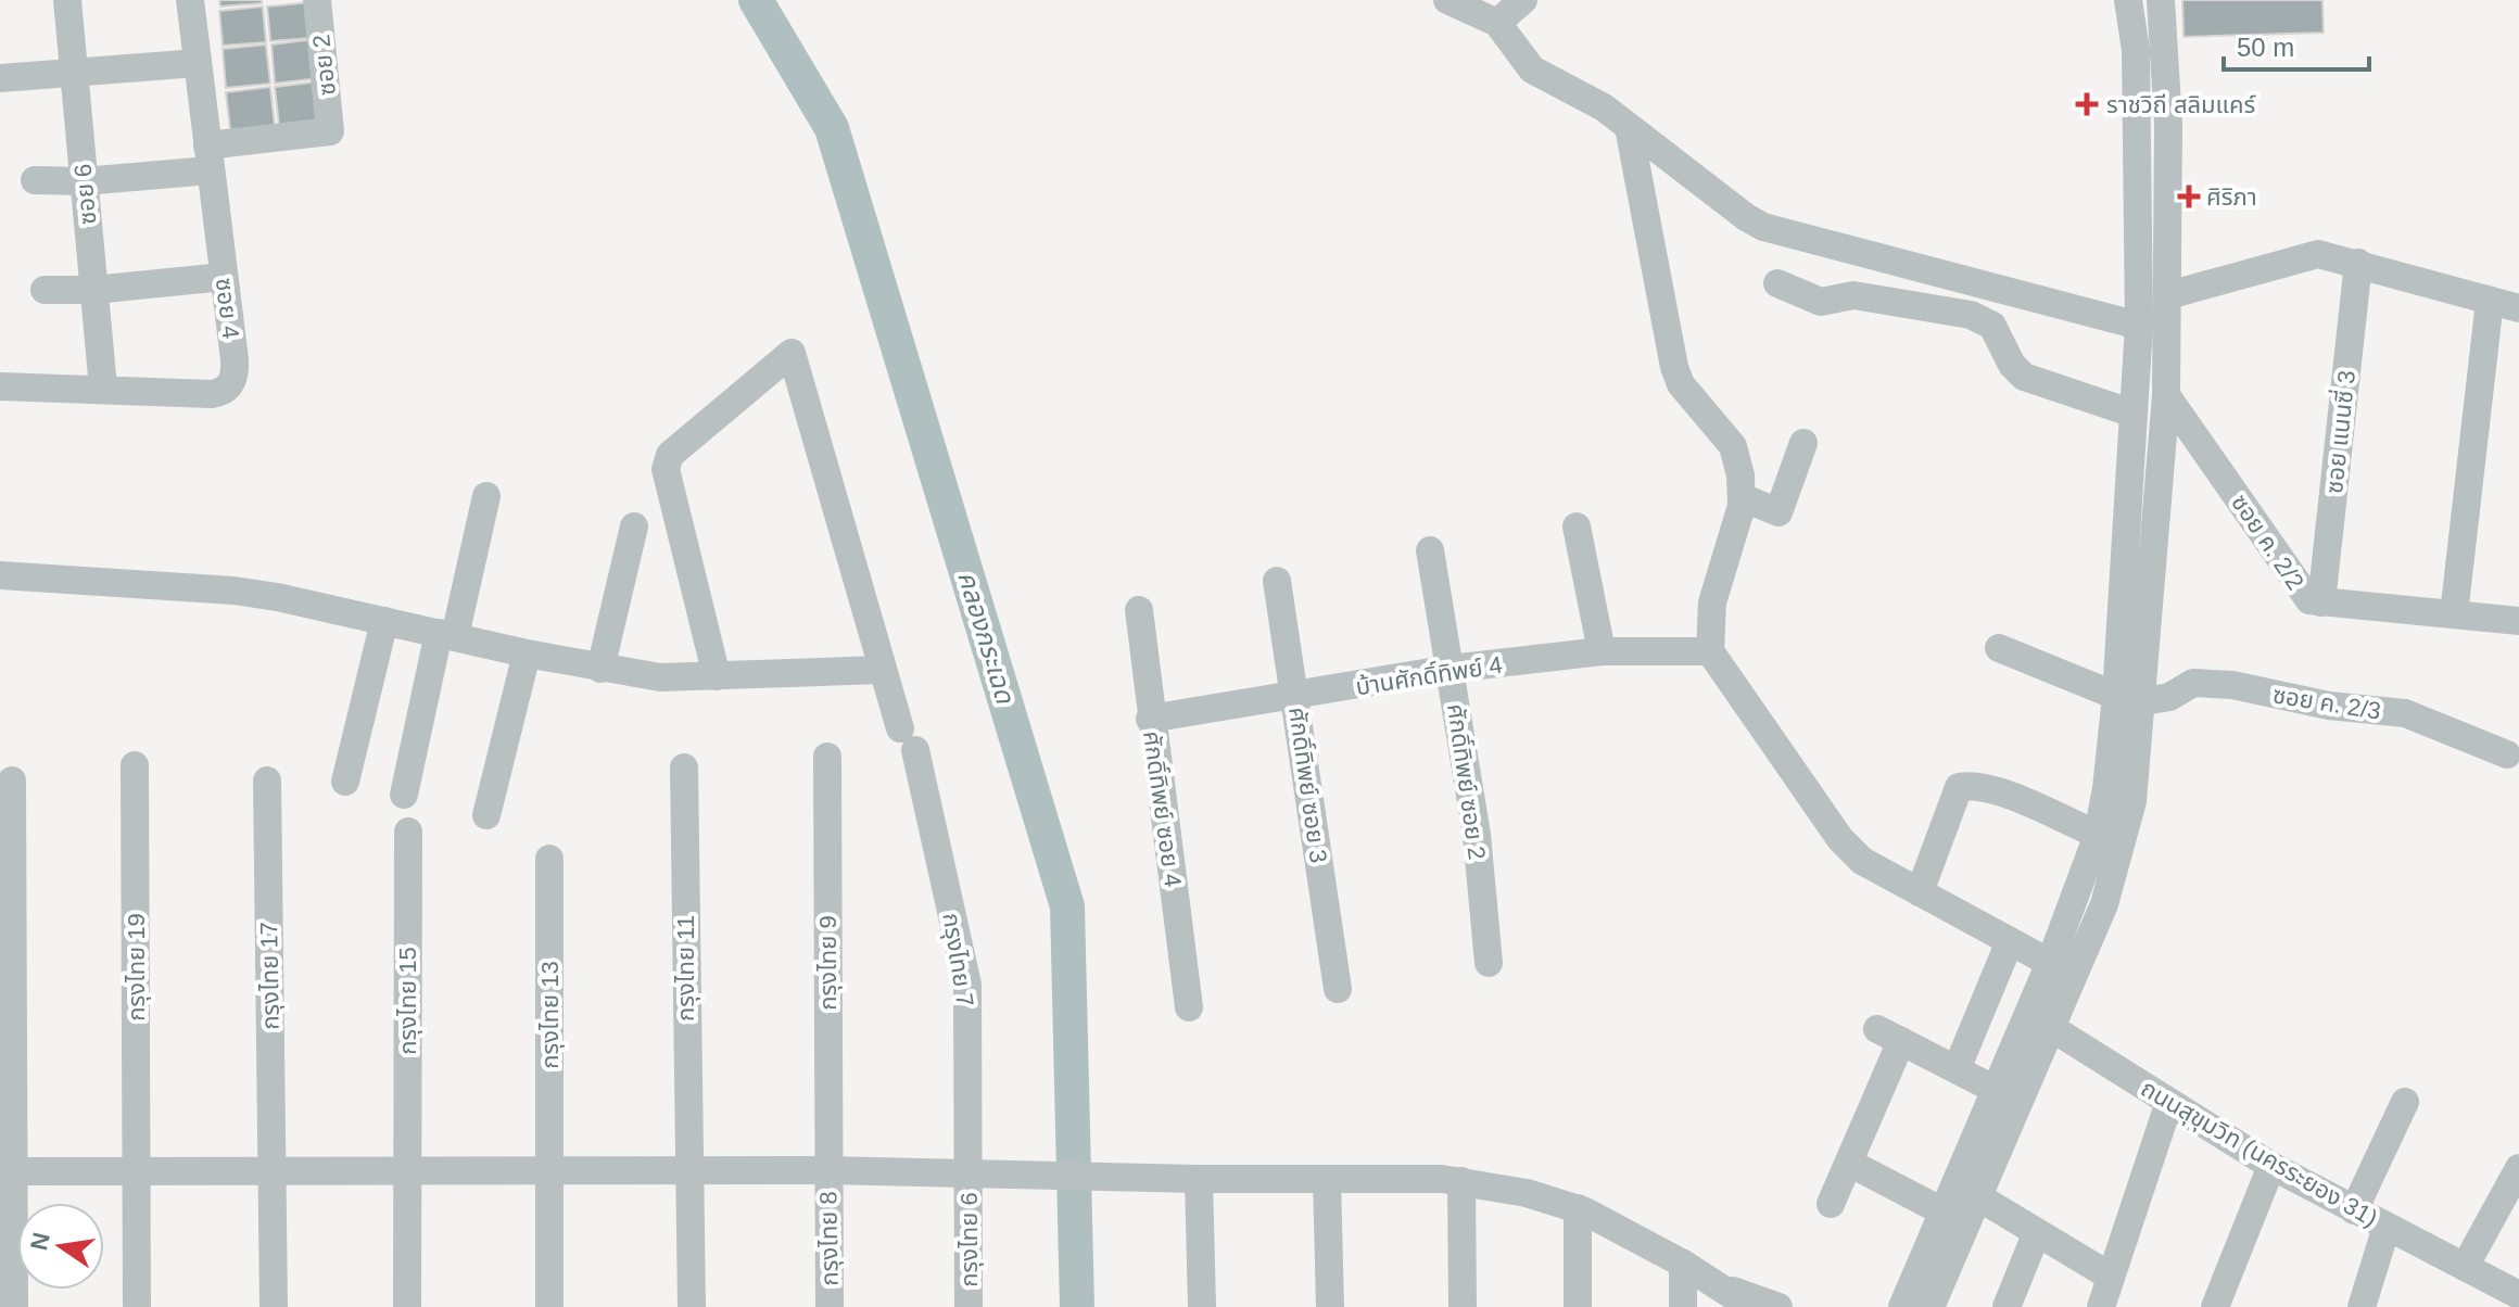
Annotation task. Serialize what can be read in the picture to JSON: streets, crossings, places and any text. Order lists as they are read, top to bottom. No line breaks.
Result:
{"streets":{"street":["ซอย 2","ซอย 6","ซอย 4","ซอย แนนซี่ 3","ซอย ค. 2/2","บ้านศักดิ์ทิพย์ 4","ซอย ค. 2/3","ศักดิ์ทิพย์ ซอย 2","ศักดิ์ทิพย์ ซอย 3","ศักดิ์ทิพย์ ซอย 4","กรุงไทย 7","กรุงไทย 9","กรุงไทย 19","กรุงไทย 11","กรุงไทย 17","กรุงไทย 15","กรุงไทย 13","ถนนสุขุมวิท (นครระยอง 31)","กรุงไทย 8","กรุงไทย 6"]},"crossings":[["ซอย 2","ซอย 4"],["ซอย 6","ซอย 4"],["ซอย แนนซี่ 3","ซอย ค. 2/2"],["บ้านศักดิ์ทิพย์ 4","ศักดิ์ทิพย์ ซอย 2"],["บ้านศักดิ์ทิพย์ 4","ศักดิ์ทิพย์ ซอย 3"],["บ้านศักดิ์ทิพย์ 4","ศักดิ์ทิพย์ ซอย 4"],["กรุงไทย 7","กรุงไทย 6"],["กรุงไทย 9","กรุงไทย 8"]],"water":["คลองกระเฉด"],"places":{"health":["ราชวิถี สลิมแคร์","ศิริภา"]},"scale_bar":"50 m","north":"left"}
